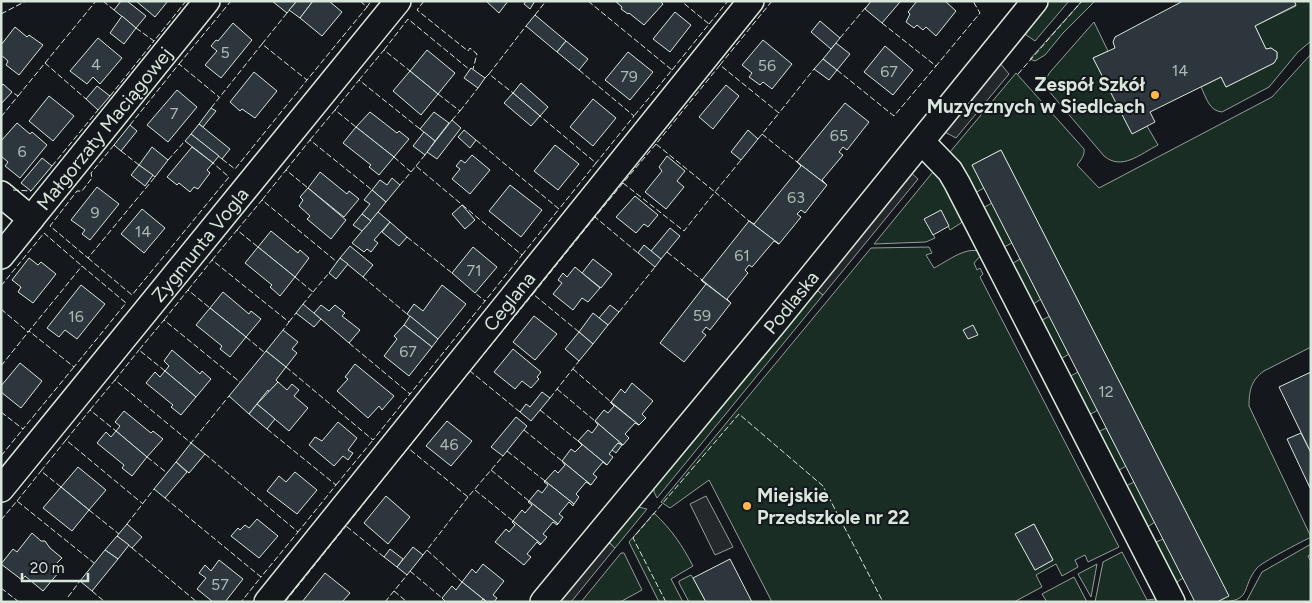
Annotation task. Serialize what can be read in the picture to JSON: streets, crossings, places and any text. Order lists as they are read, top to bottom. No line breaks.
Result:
{"streets":{"street":["Małgorzaty Maciągowej","Zygmunta Vogla","Ceglana","Podlaska"]},"places":["Zespół Szkół Muzycznych w Siedlcach","Miejskie Przedszkole nr 22"],"house_numbers":["5","4","56","14","67","79","7","65","6","63","9","14","61","71","59","16","67","12","46","57"],"scale_bar":"20 m"}
